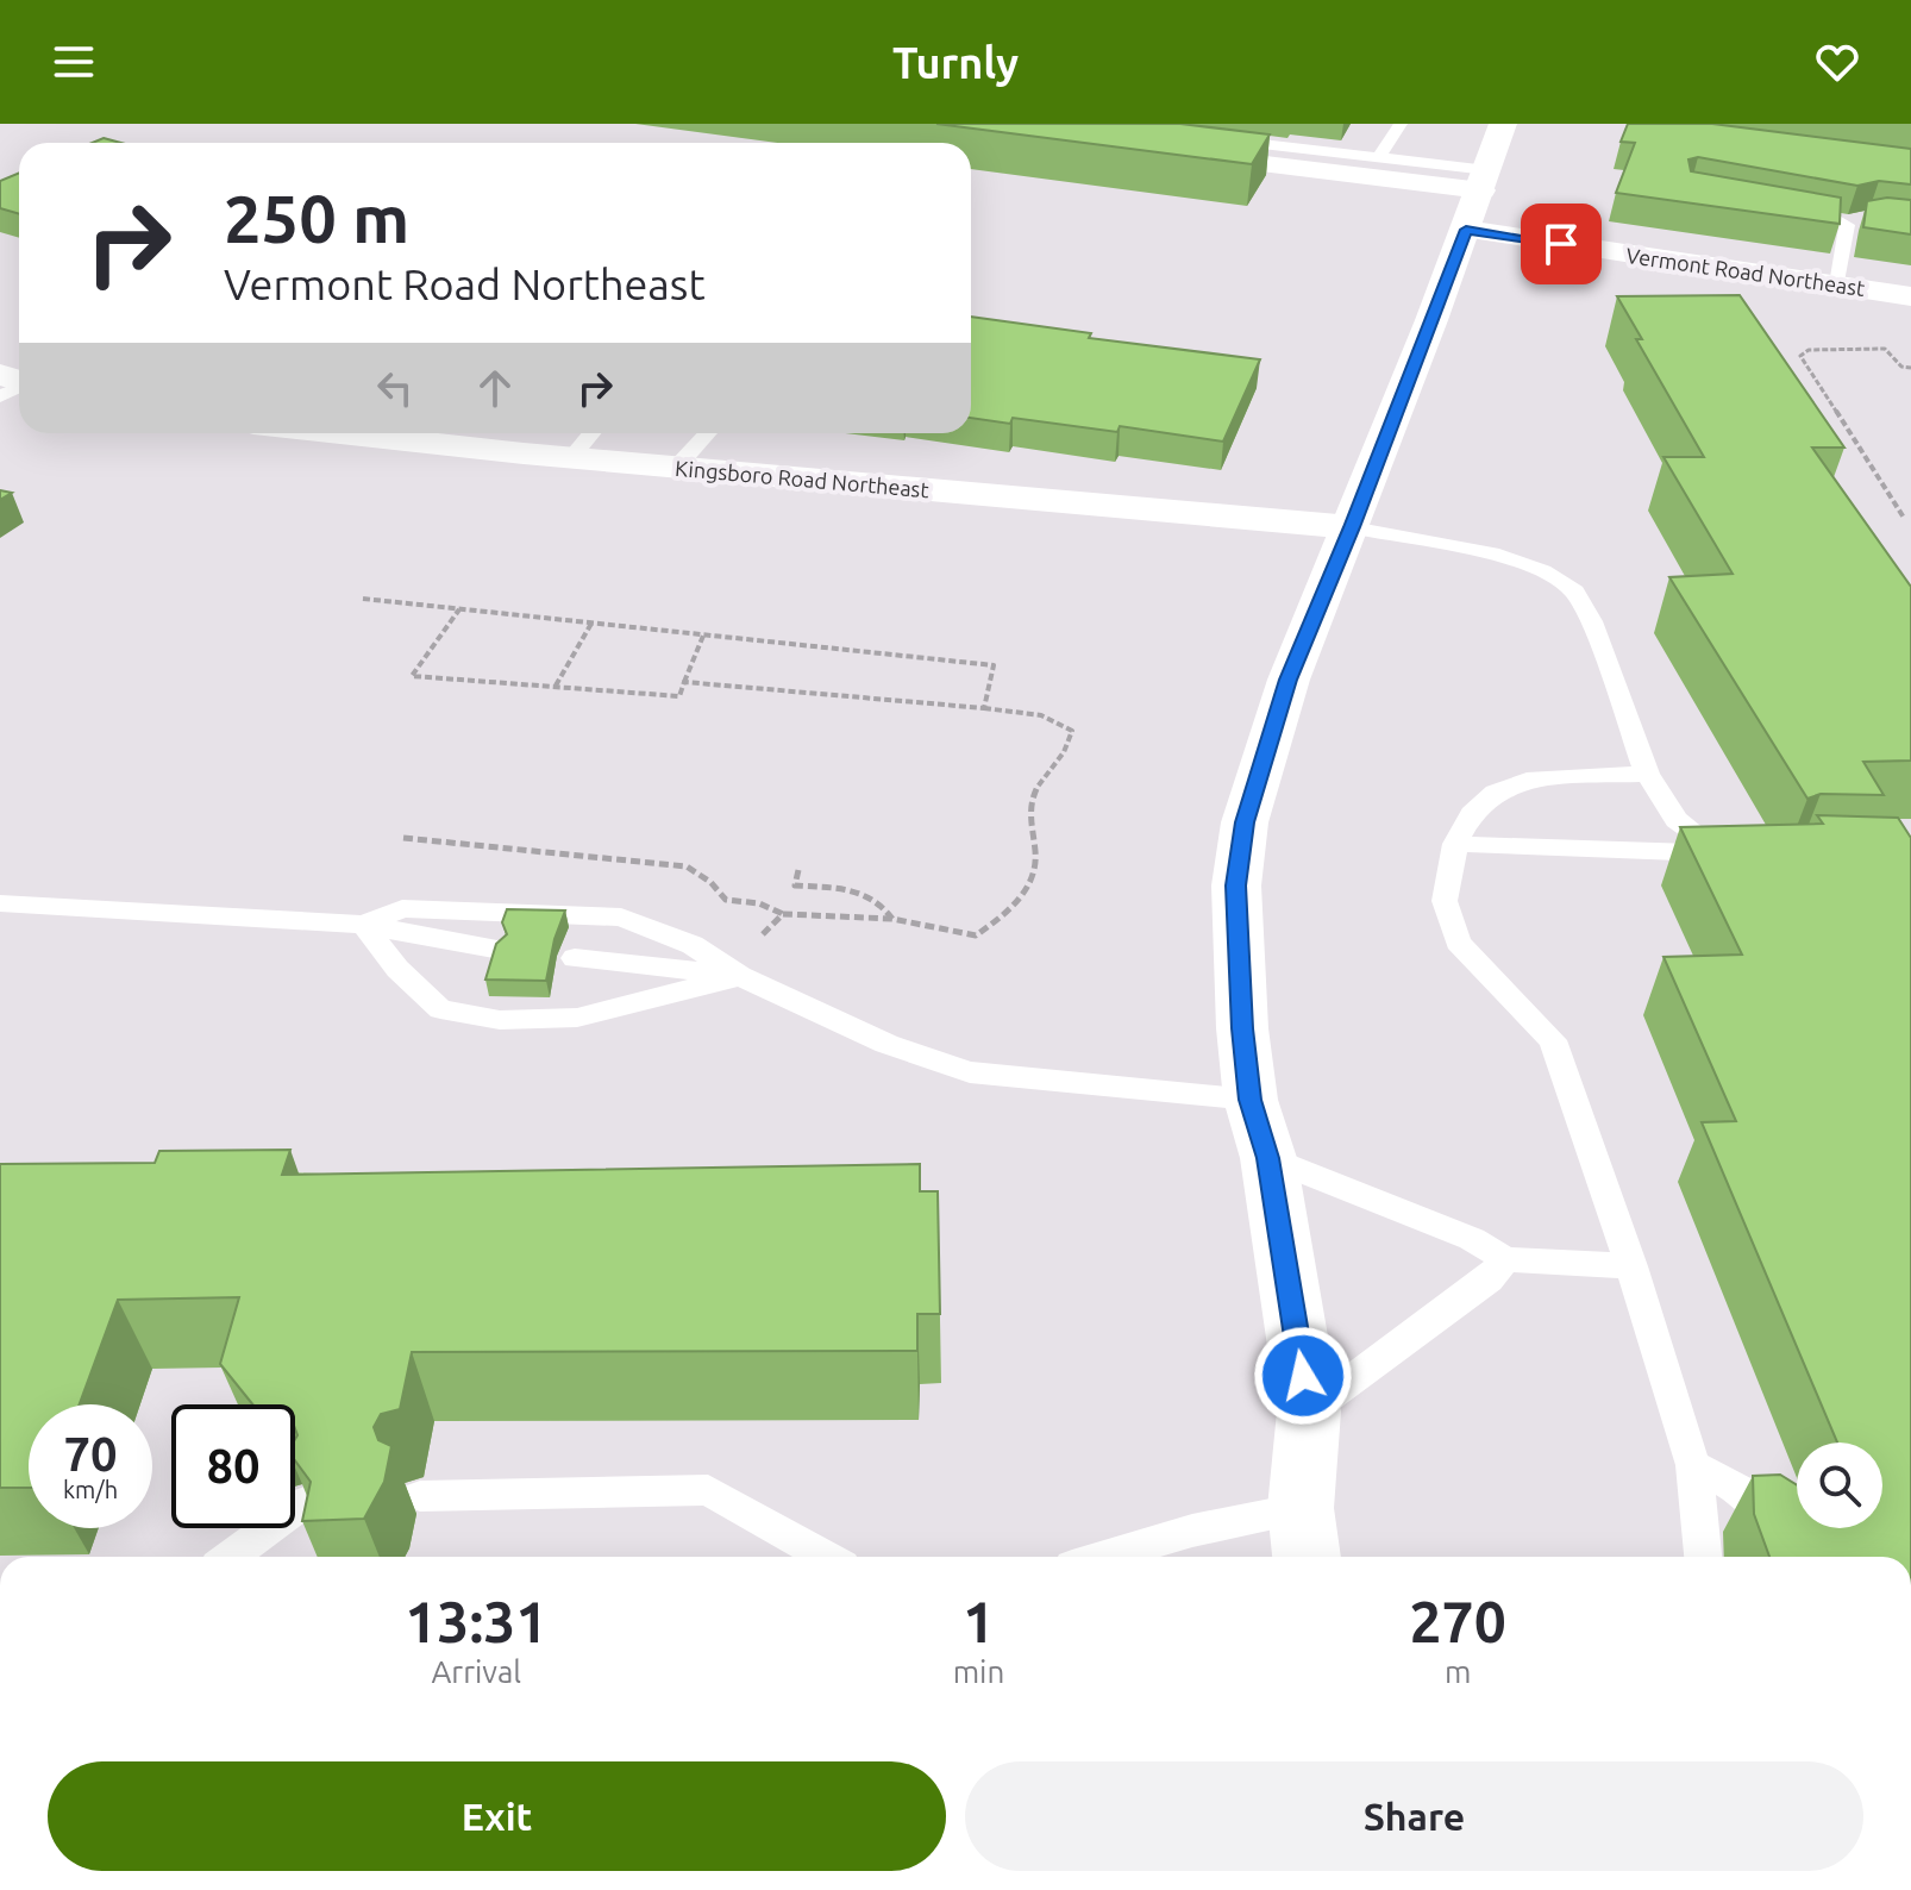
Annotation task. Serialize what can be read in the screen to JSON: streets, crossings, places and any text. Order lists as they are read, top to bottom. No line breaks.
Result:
{"streets":{"main road":["Vermont Road Northeast","Kingsboro Road Northeast"]},"page":{"header":"Turnly","turn":["250 m","Vermont Road Northeast"],"speed":"70 km/h","limit":"80","eta":["13:31","Arrival","1","min","270","m"],"buttons":["Exit","Share"]}}
